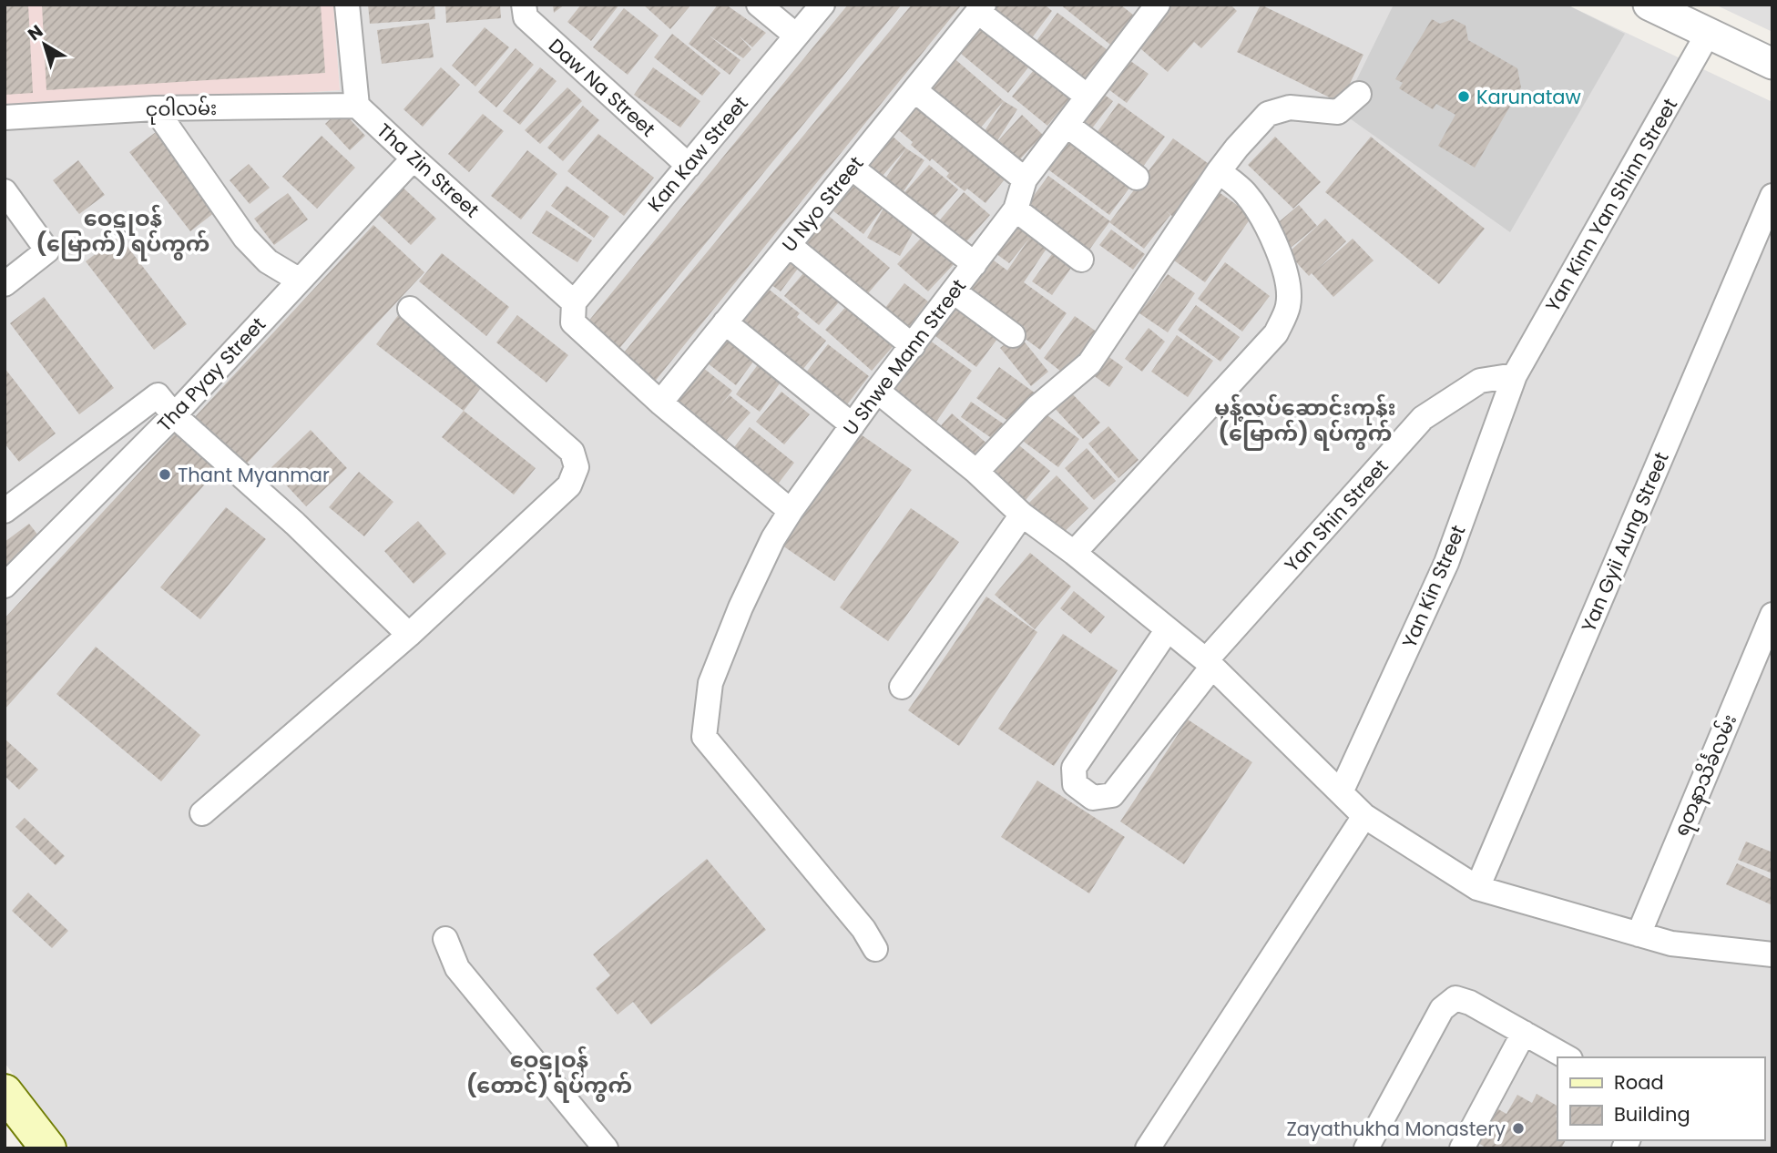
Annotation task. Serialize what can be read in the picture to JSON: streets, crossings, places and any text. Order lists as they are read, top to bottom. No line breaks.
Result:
{"streets":{"street":["Daw Na Street","ငုဝါလမ်း","Kan Kaw Street","Tha Zin Street","U Nyo Street","Yan Kinn Yan Shinn Street","U Shwe Mann Street","Tha Pyay Street","Yan Shin Street","Yan Gyii Aung Street","Yan Kin Street","ရတနာသိင်္ခလမ်း"]},"crossings":[["Daw Na Street","Kan Kaw Street"],["ငုဝါလမ်း","Tha Zin Street"],["Kan Kaw Street","Tha Zin Street"],["Tha Zin Street","Tha Pyay Street"],["Yan Kinn Yan Shinn Street","Yan Shin Street"],["Yan Kinn Yan Shinn Street","Yan Kin Street"],["Yan Shin Street","Yan Kin Street"]],"districts":["ဝေဠုဝန် (မြောက်) ရပ်ကွက်","မုန့်လုပ်ဆောင်းကုန်း (မြောက်) ရပ်ကွက်","ဝေဠုဝန် (တောင်) ရပ်ကွက်"],"places":["Karunataw","Thant Myanmar","Zayathukha Monastery"],"legend":["Road","Building"],"north":"top left"}
